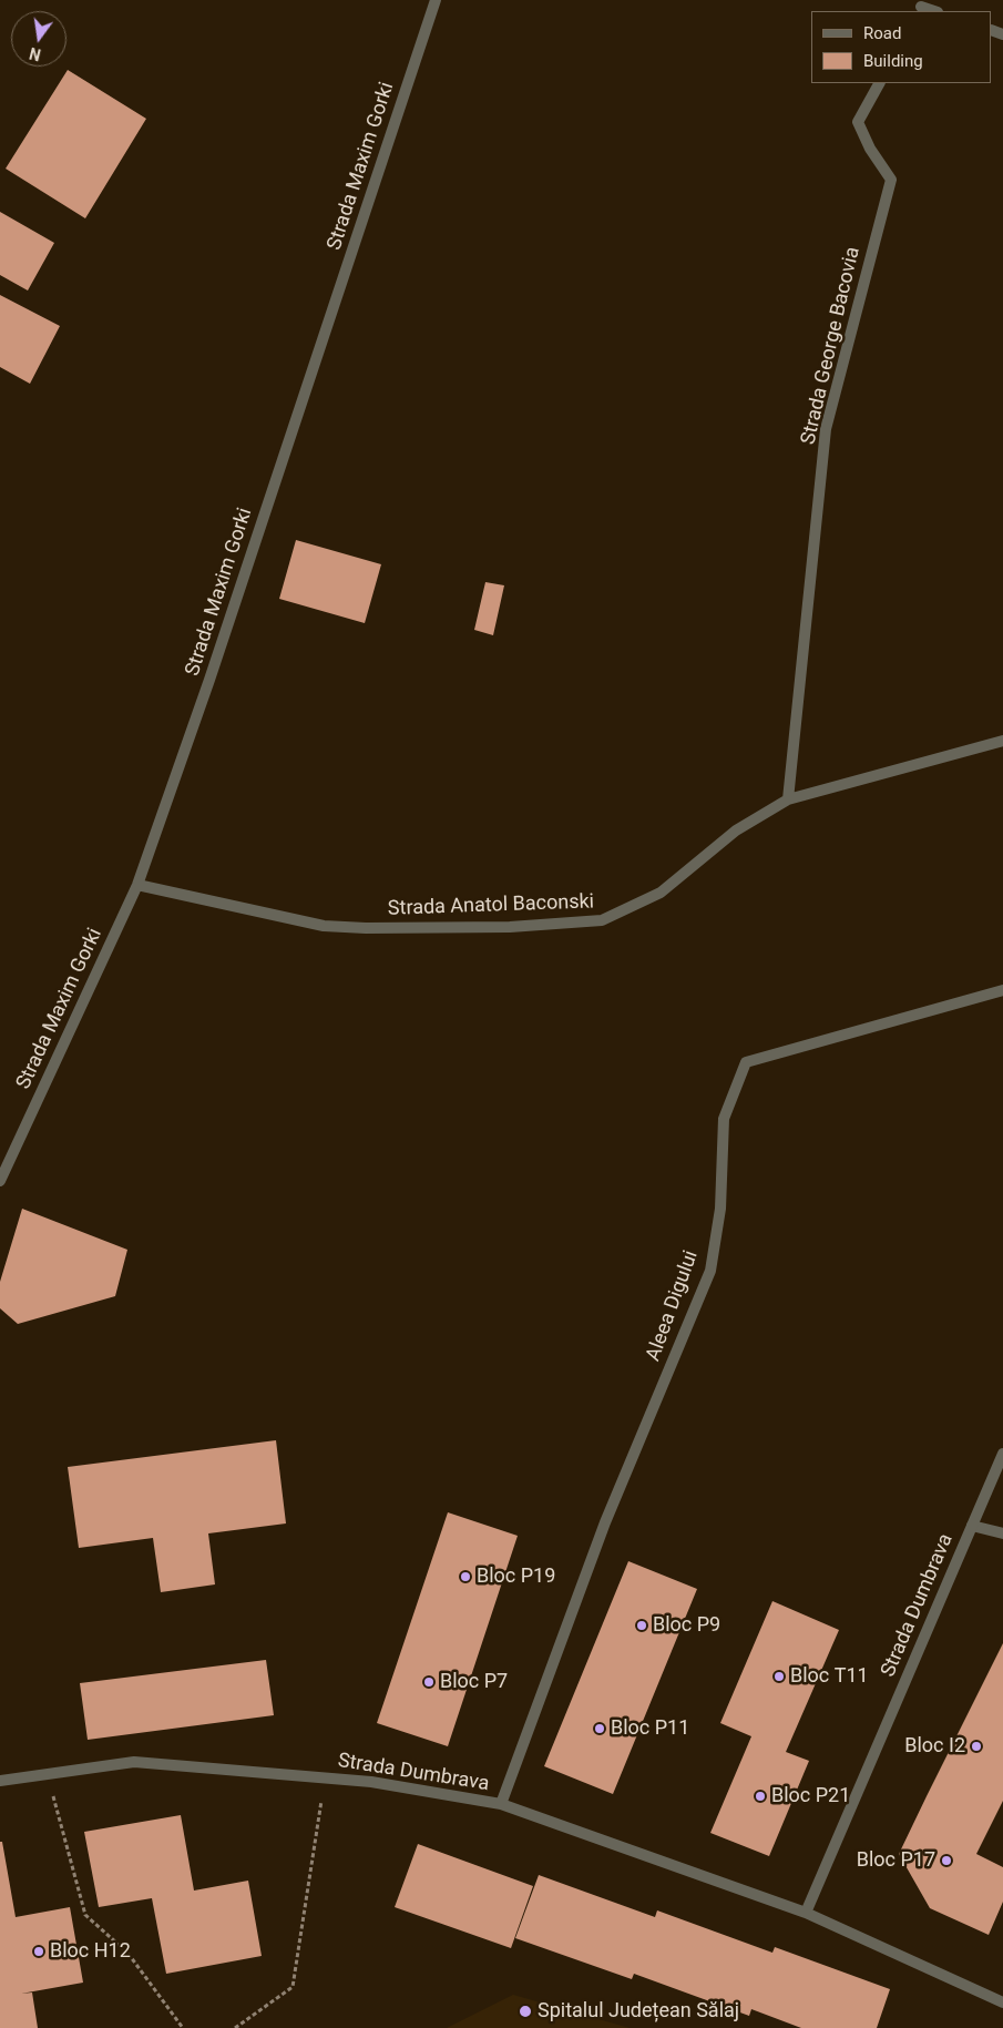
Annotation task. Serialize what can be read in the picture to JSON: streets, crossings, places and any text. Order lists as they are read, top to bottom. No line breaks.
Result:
{"streets":{"street":["Strada Maxim Gorki","Strada George Bacovia","Strada Anatol Baconski","Aleea Digului","Strada Dumbrava"]},"crossings":[["Strada Maxim Gorki","Strada Anatol Baconski"],["Strada George Bacovia","Strada Anatol Baconski"],["Aleea Digului","Strada Dumbrava"]],"places":["Bloc P19","Bloc P9","Bloc T11","Bloc P7","Bloc P11","Bloc I2","Bloc P21","Bloc P17","Bloc H12","Spitalul Județean Sălaj"],"legend":["Road","Building"],"north":"bottom"}
